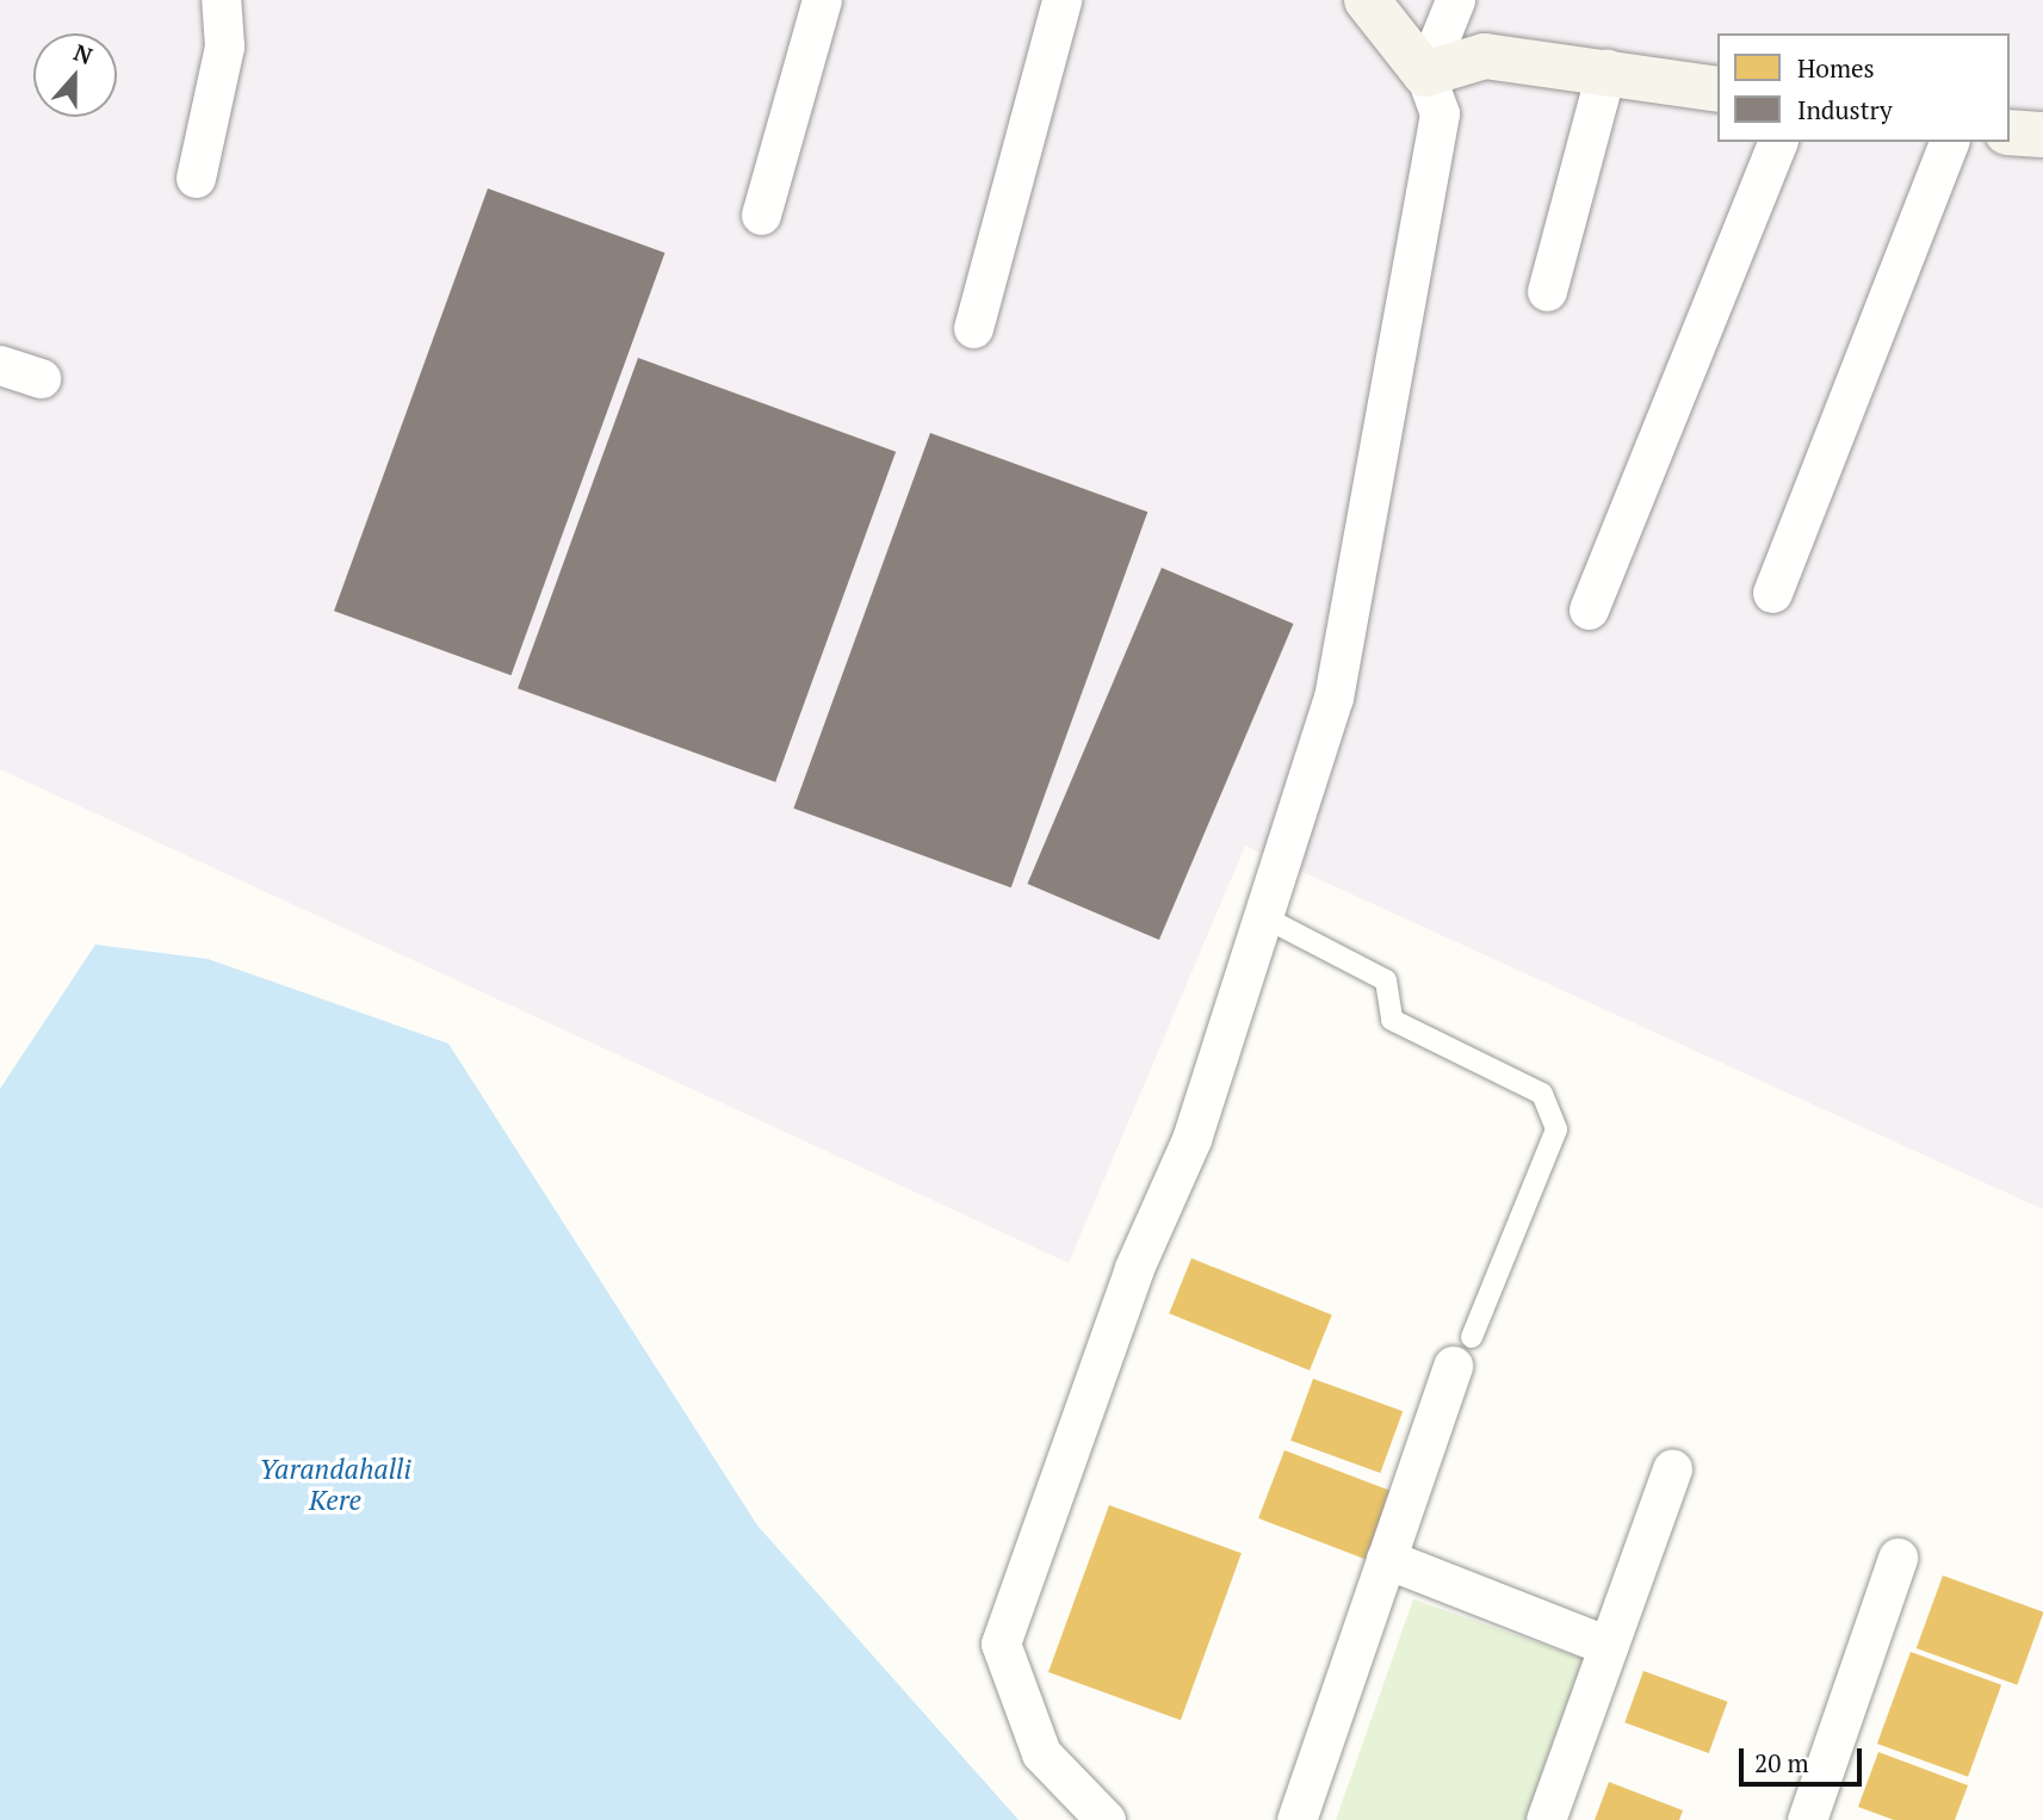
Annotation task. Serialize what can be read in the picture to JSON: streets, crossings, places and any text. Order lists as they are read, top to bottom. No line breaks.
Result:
{"water":["Yarandahalli Kere"],"legend":["Homes","Industry"],"scale_bar":"20 m","north":"top"}
